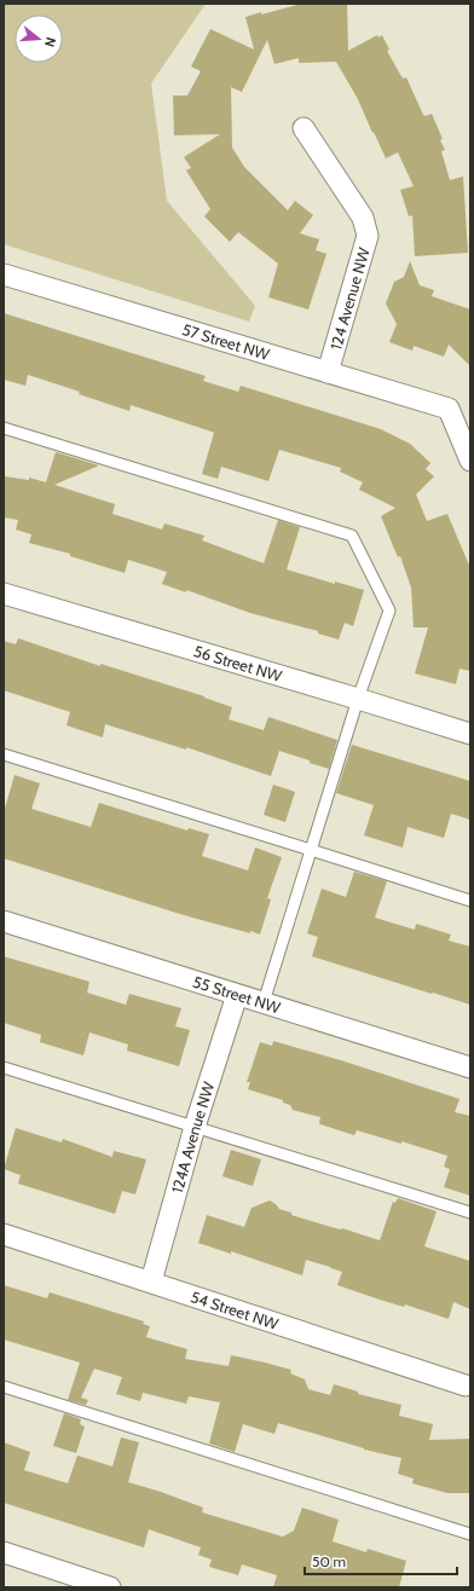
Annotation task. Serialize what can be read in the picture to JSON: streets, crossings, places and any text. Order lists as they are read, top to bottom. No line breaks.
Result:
{"streets":{"street":["124 Avenue NW","57 Street NW","56 Street NW","55 Street NW","124A Avenue NW","54 Street NW"]},"crossings":[["124 Avenue NW","57 Street NW"],["55 Street NW","124A Avenue NW"],["124A Avenue NW","54 Street NW"]],"scale_bar":"50 m","north":"right"}
